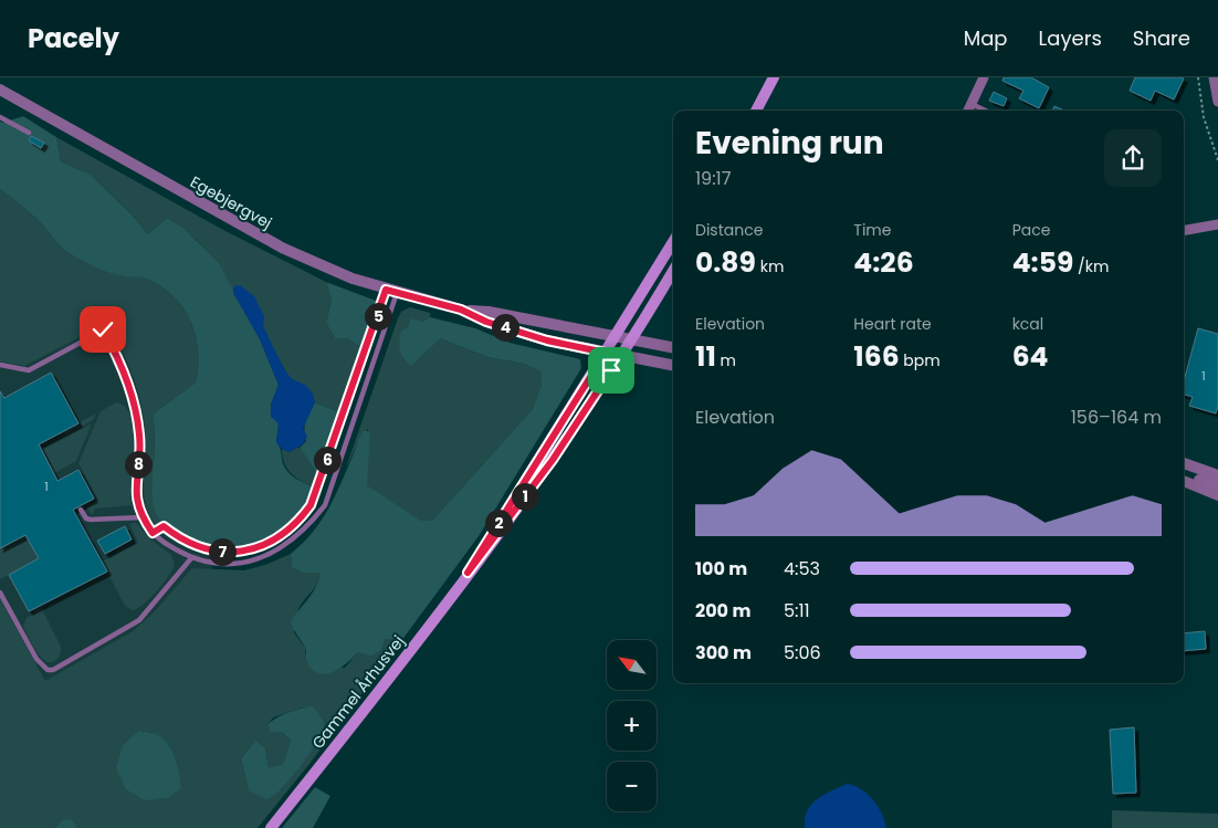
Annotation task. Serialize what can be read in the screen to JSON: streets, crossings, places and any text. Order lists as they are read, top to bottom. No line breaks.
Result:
{"streets":{"main road":["Gammel Århusvej"],"street":["Egebjergvej"]},"crossings":[["Egebjergvej","Gammel Århusvej"]],"house_numbers":["1","1"],"north":"top left","page":{"header":"Pacely","nav":["Map","Layers","Share"],"heading":["Evening run","19:17"],"stats":[["Distance","0.89 km"],["Time","4:26"],["Pace","4:59 /km"],["Elevation","11 m"],["Heart rate","166 bpm"],["kcal","64"]],"pins":["5","4","6","8","1","2","7"],"chart":["Elevation","156–164 m"],"list":[{"name":"100 m","note":"4:53"},{"name":"200 m","note":"5:11"},{"name":"300 m","note":"5:06"}],"map_buttons":["+","−"]}}
